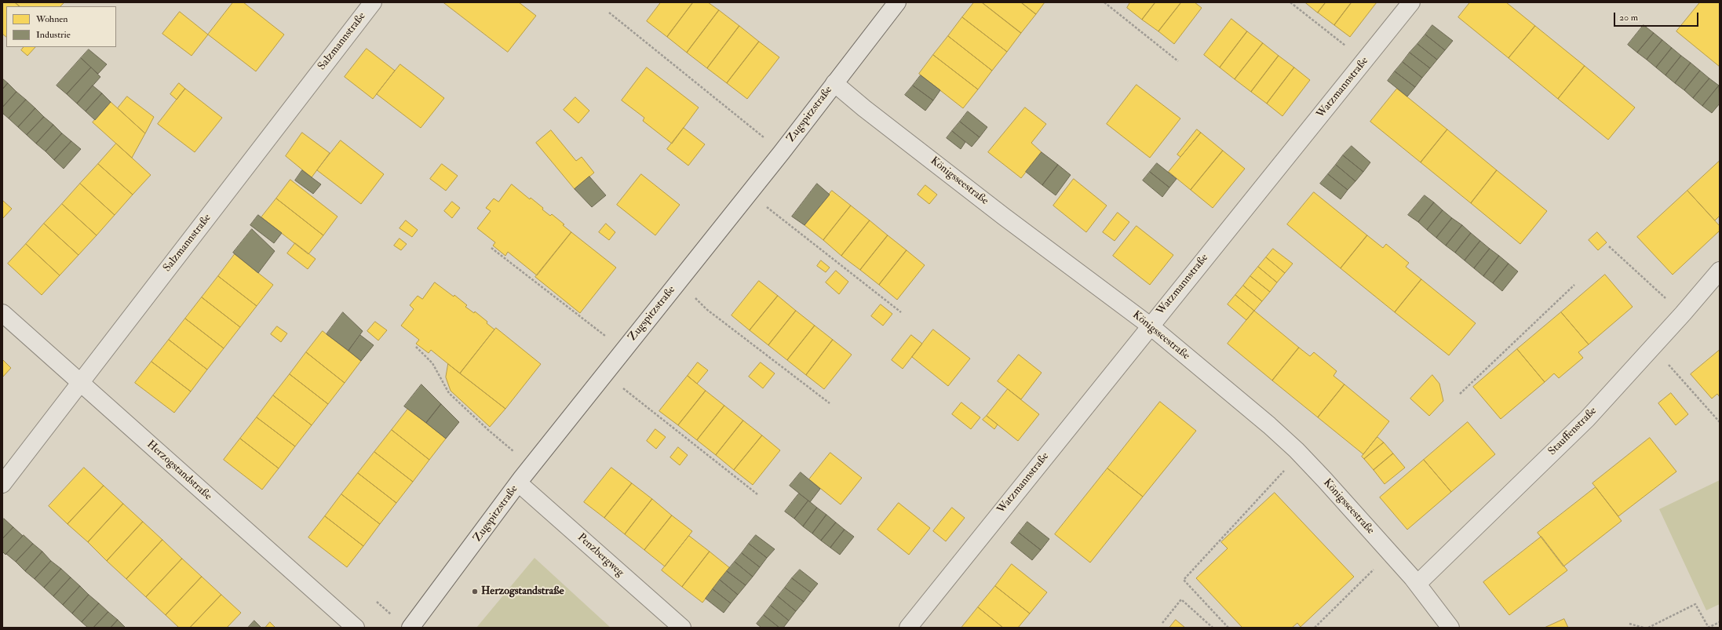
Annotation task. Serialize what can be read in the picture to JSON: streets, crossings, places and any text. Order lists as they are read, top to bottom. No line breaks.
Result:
{"streets":{"street":["Salzmannstraße","Watzmannstraße","Zugspitzstraße","Königsseestraße","Stauffenstraße","Herzogstandstraße","Penzbergweg"]},"crossings":[["Salzmannstraße","Herzogstandstraße"],["Watzmannstraße","Königsseestraße"],["Zugspitzstraße","Königsseestraße"],["Zugspitzstraße","Penzbergweg"],["Königsseestraße","Stauffenstraße"]],"places":["Herzogstandstraße"],"legend":["Wohnen","Industrie"],"scale_bar":"20 m"}
